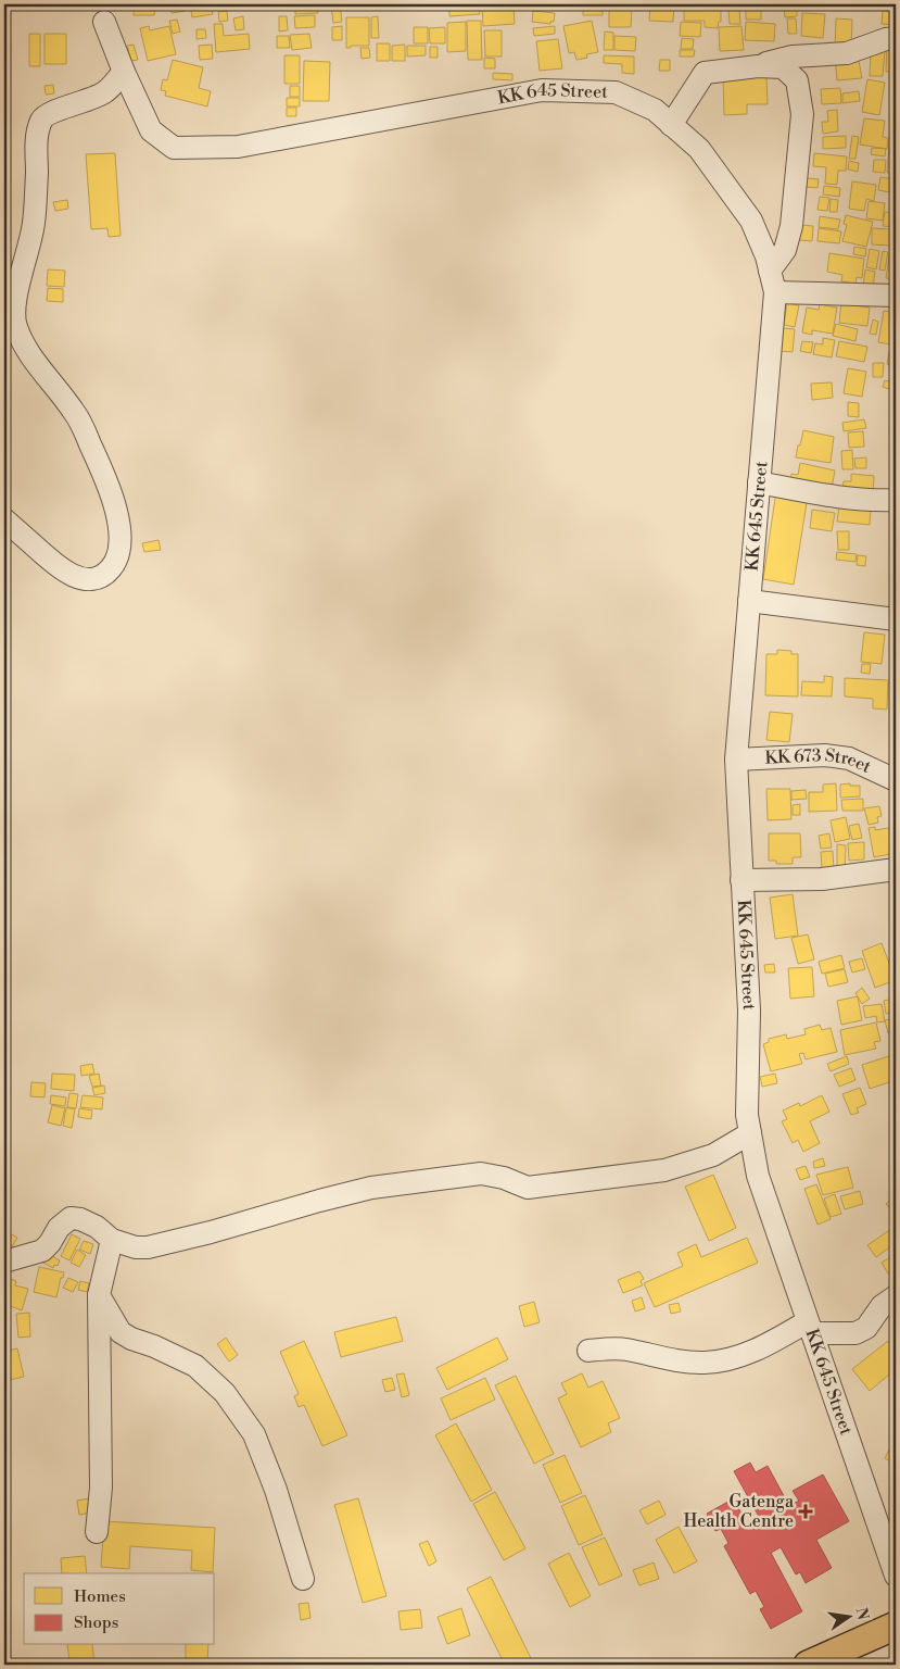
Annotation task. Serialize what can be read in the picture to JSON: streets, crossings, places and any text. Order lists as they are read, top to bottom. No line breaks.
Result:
{"streets":{"street":["KK 645 Street","KK 673 Street"]},"crossings":[["KK 645 Street","KK 673 Street"]],"places":{"health":["Gatenga Health Centre"]},"legend":["Homes","Shops"],"north":"right"}
